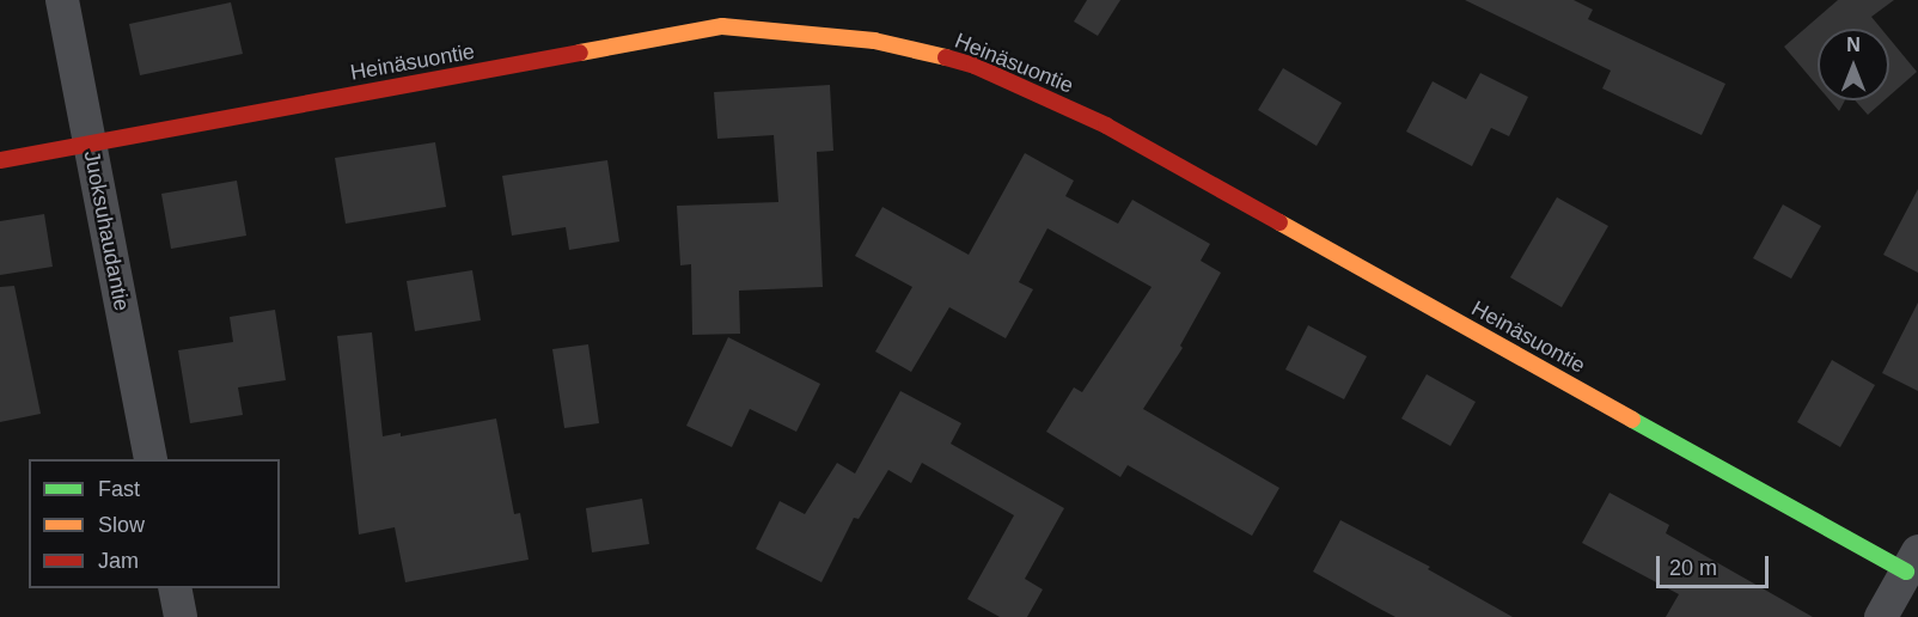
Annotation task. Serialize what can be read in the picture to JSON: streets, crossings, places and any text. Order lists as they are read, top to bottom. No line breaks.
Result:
{"streets":{"street":["Heinäsuontie","Juoksuhaudantie"]},"crossings":[["Heinäsuontie","Juoksuhaudantie"]],"legend":["Fast","Slow","Jam"],"scale_bar":"20 m","north":"top"}
